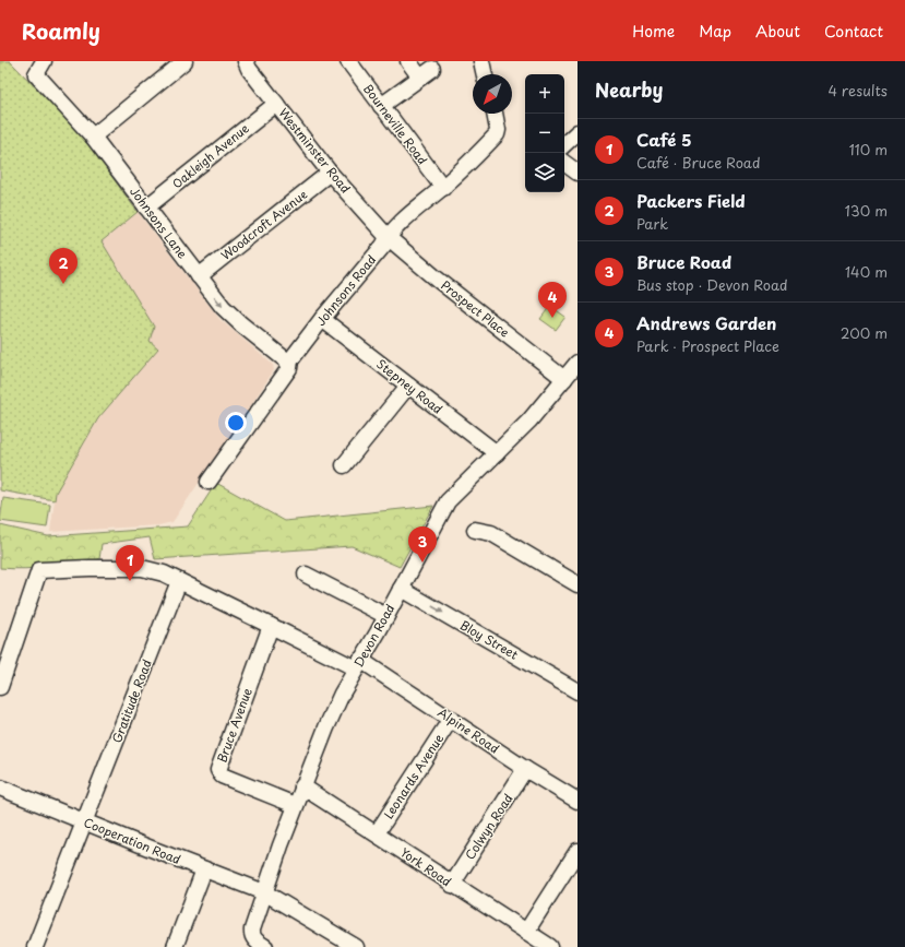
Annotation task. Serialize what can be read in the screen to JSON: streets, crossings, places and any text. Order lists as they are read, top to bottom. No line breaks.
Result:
{"streets":{"street":["Bourneville Road","Westminster Road","Oakleigh Avenue","Johnsons Lane","Woodcroft Avenue","Johnsons Road","Prospect Place","Stepney Road","Devon Road","Bloy Street","Gratitude Road","Bruce Avenue","Alpine Road","Leonards Avenue","Colwyn Road","Cooperation Road","York Road"]},"crossings":[["Bourneville Road","Johnsons Road"],["Westminster Road","Oakleigh Avenue"],["Westminster Road","Woodcroft Avenue"],["Westminster Road","Johnsons Road"],["Westminster Road","Prospect Place"],["Oakleigh Avenue","Johnsons Lane"],["Johnsons Lane","Woodcroft Avenue"],["Johnsons Lane","Johnsons Road"],["Johnsons Road","Prospect Place"],["Johnsons Road","Stepney Road"],["Prospect Place","Devon Road"],["Stepney Road","Devon Road"],["Devon Road","Bloy Street"],["Devon Road","Bruce Avenue"],["Devon Road","Alpine Road"],["Devon Road","Cooperation Road"],["Devon Road","York Road"],["Gratitude Road","Alpine Road"],["Gratitude Road","Cooperation Road"],["Bruce Avenue","Alpine Road"],["Alpine Road","Leonards Avenue"],["Alpine Road","Colwyn Road"],["Leonards Avenue","York Road"],["Colwyn Road","York Road"]],"north":"bottom left","page":{"header":"Roamly","nav":["Home","Map","About","Contact"],"heading":["Nearby","4 results"],"map_buttons":["+","−"],"list":[{"mark":"1","name":"Café 5","note":"Café · Bruce Road","value":"110 m"},{"mark":"2","name":"Packers Field","note":"Park","value":"130 m"},{"mark":"3","name":"Bruce Road","note":"Bus stop · Devon Road","value":"140 m"},{"mark":"4","name":"Andrews Garden","note":"Park · Prospect Place","value":"200 m"}],"pins":["2","4","3","1"]}}
